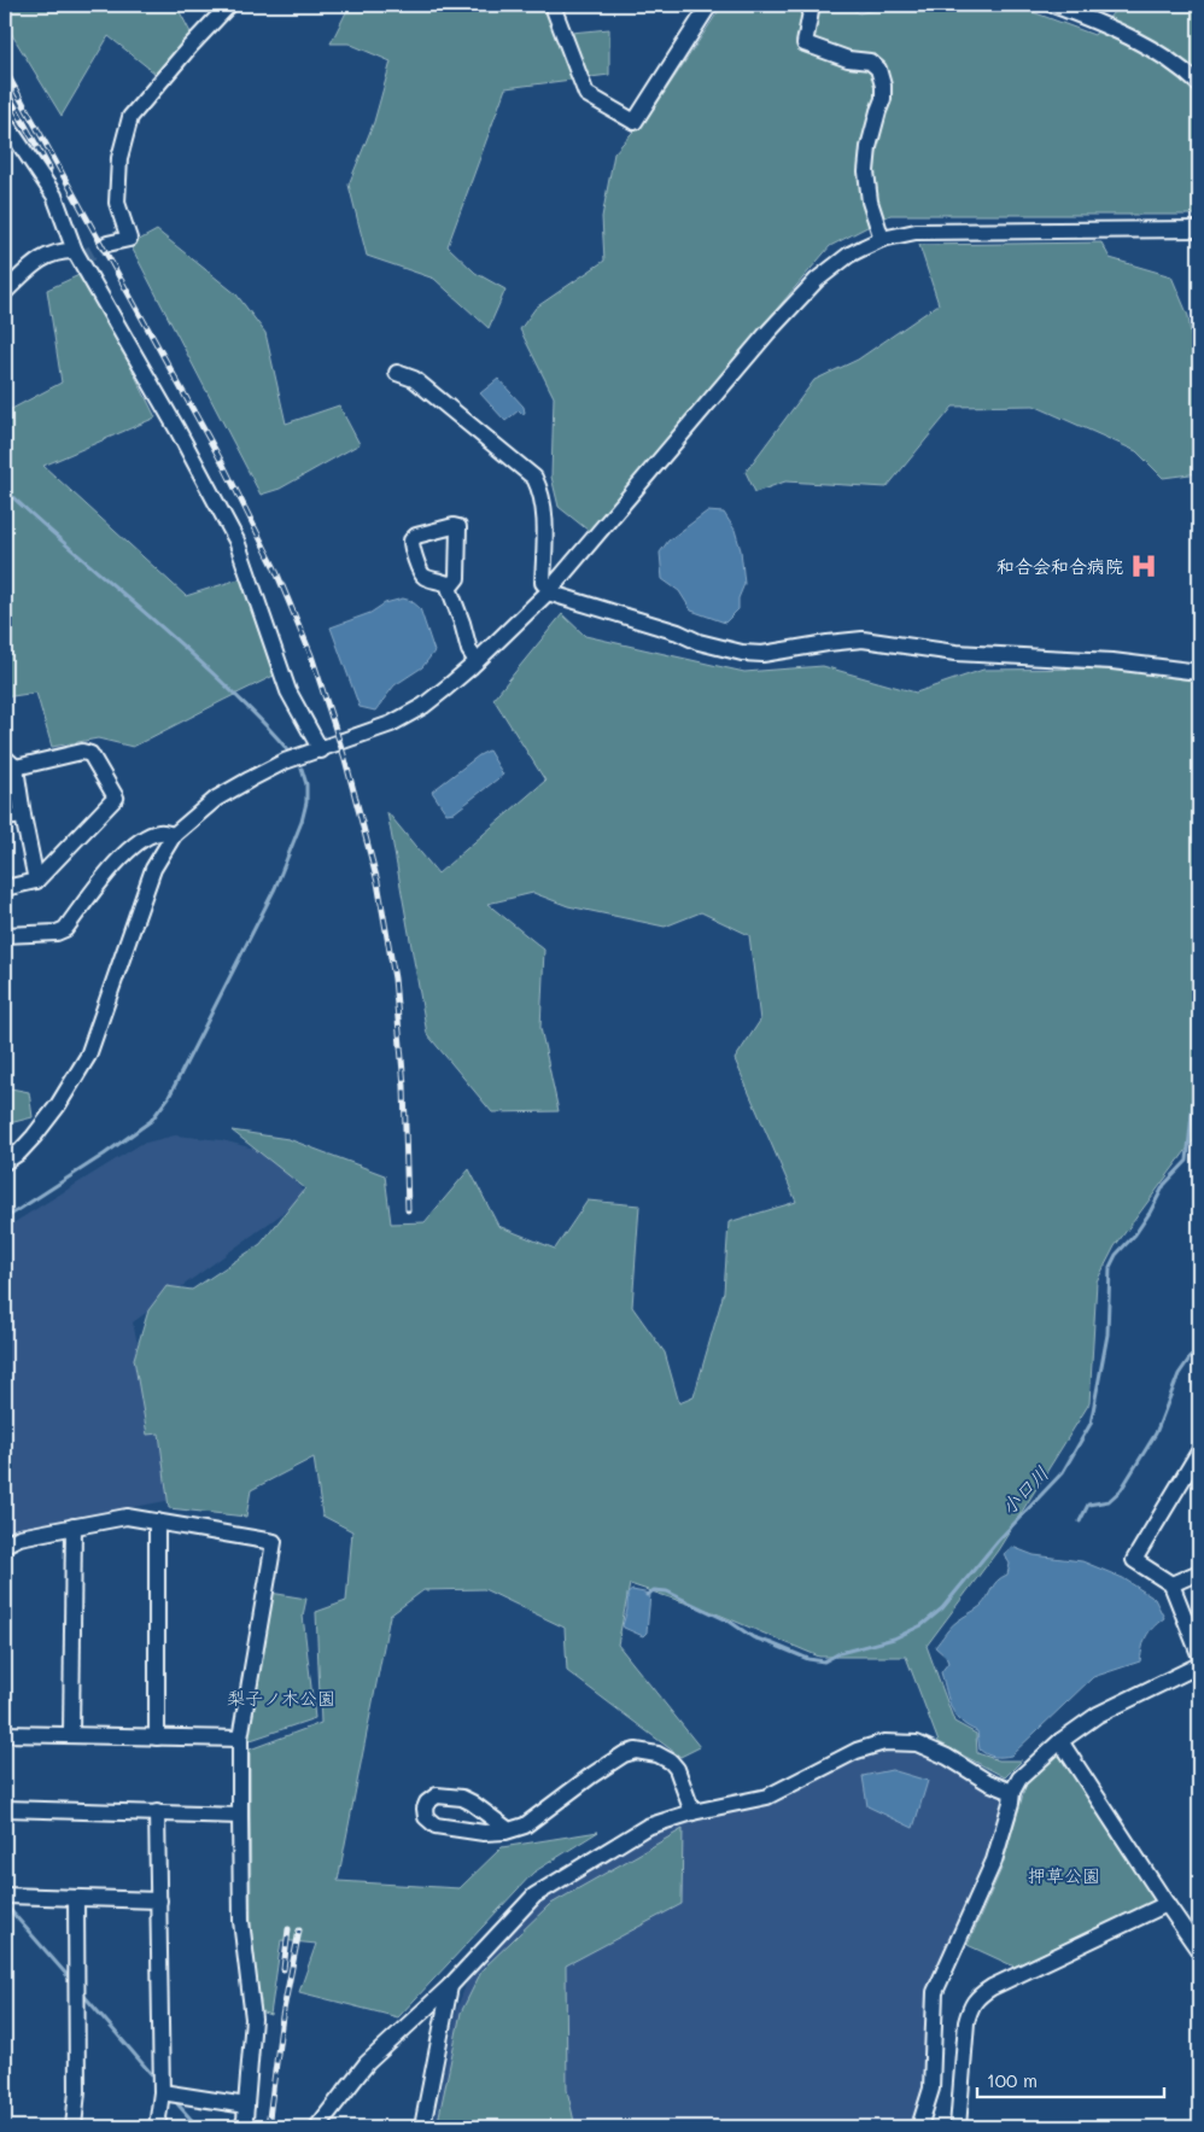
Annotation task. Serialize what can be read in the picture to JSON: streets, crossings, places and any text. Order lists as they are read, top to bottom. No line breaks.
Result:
{"water":["小口川"],"parks":["梨子ノ木公園","押草公園"],"places":{"hospital":["和合会和合病院"]},"scale_bar":"100 m"}
